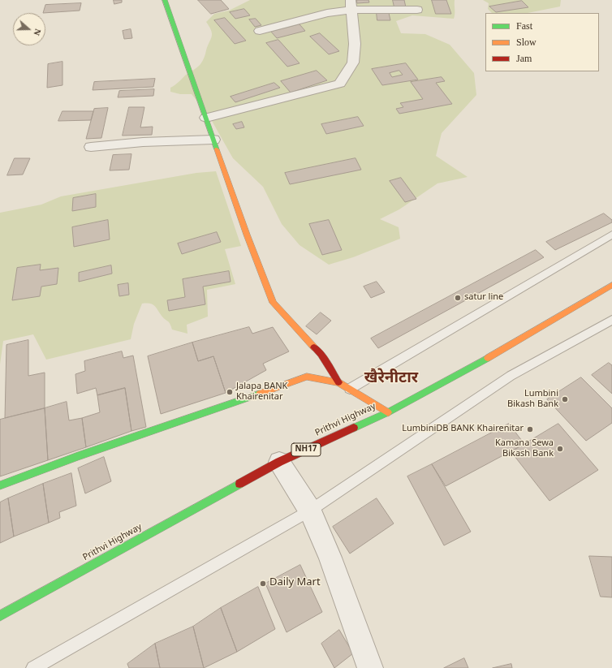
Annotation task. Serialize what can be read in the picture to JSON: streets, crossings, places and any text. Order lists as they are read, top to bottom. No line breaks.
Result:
{"streets":{"main road":["Prithvi Highway","NH17"]},"districts":["खैरेनीटार"],"places":["satur line","Jalapa BANK Khairenitar","Lumbini Bikash Bank","LumbiniDB BANK Khairenitar","Kamana Sewa Bikash Bank","Daily Mart"],"legend":["Fast","Slow","Jam"],"north":"right"}
